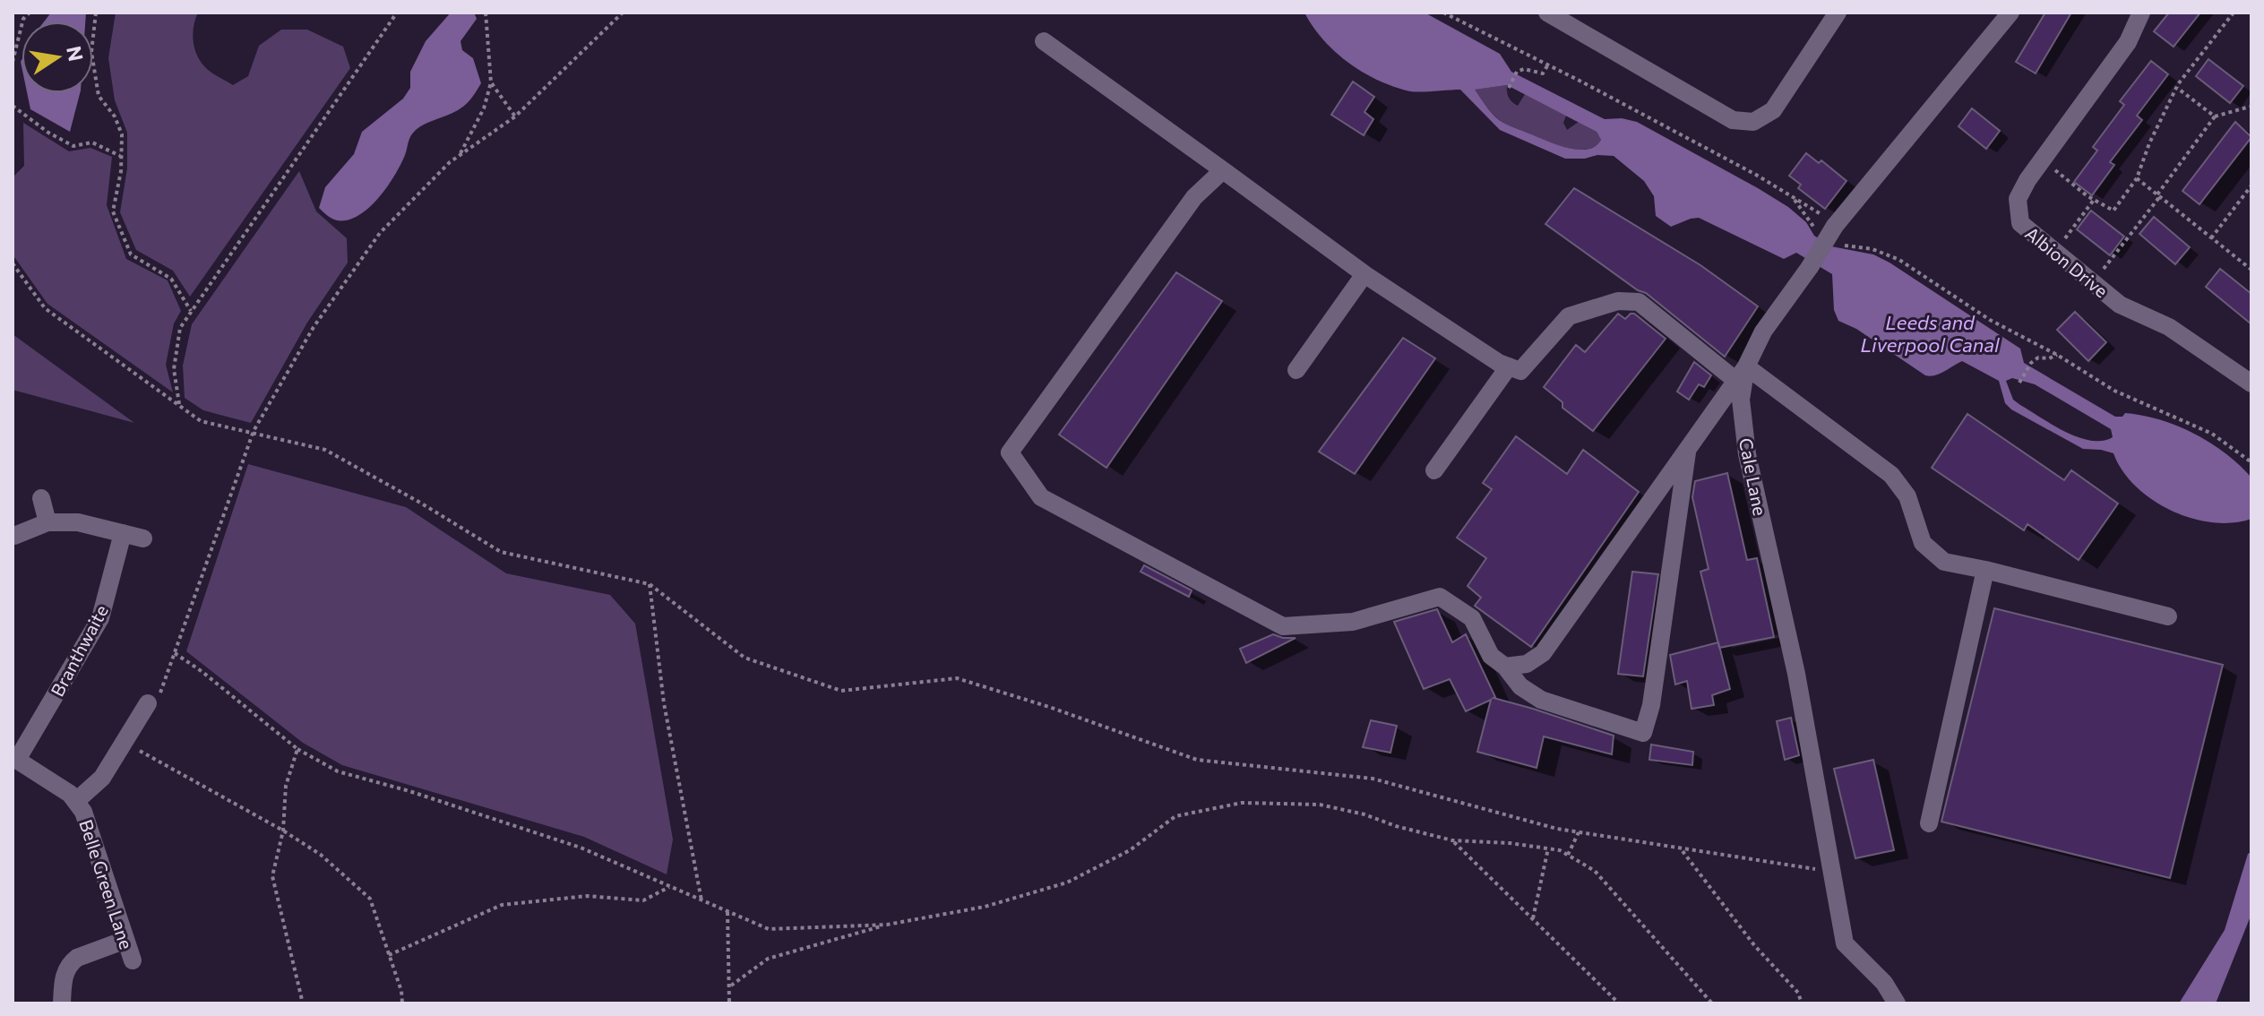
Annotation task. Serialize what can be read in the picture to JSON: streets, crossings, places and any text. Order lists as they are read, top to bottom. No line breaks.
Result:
{"streets":{"street":["Albion Drive","Cale Lane","Branthwaite","Belle Green Lane"]},"crossings":[["Branthwaite","Belle Green Lane"]],"water":["Leeds and Liverpool Canal"],"north":"right"}
